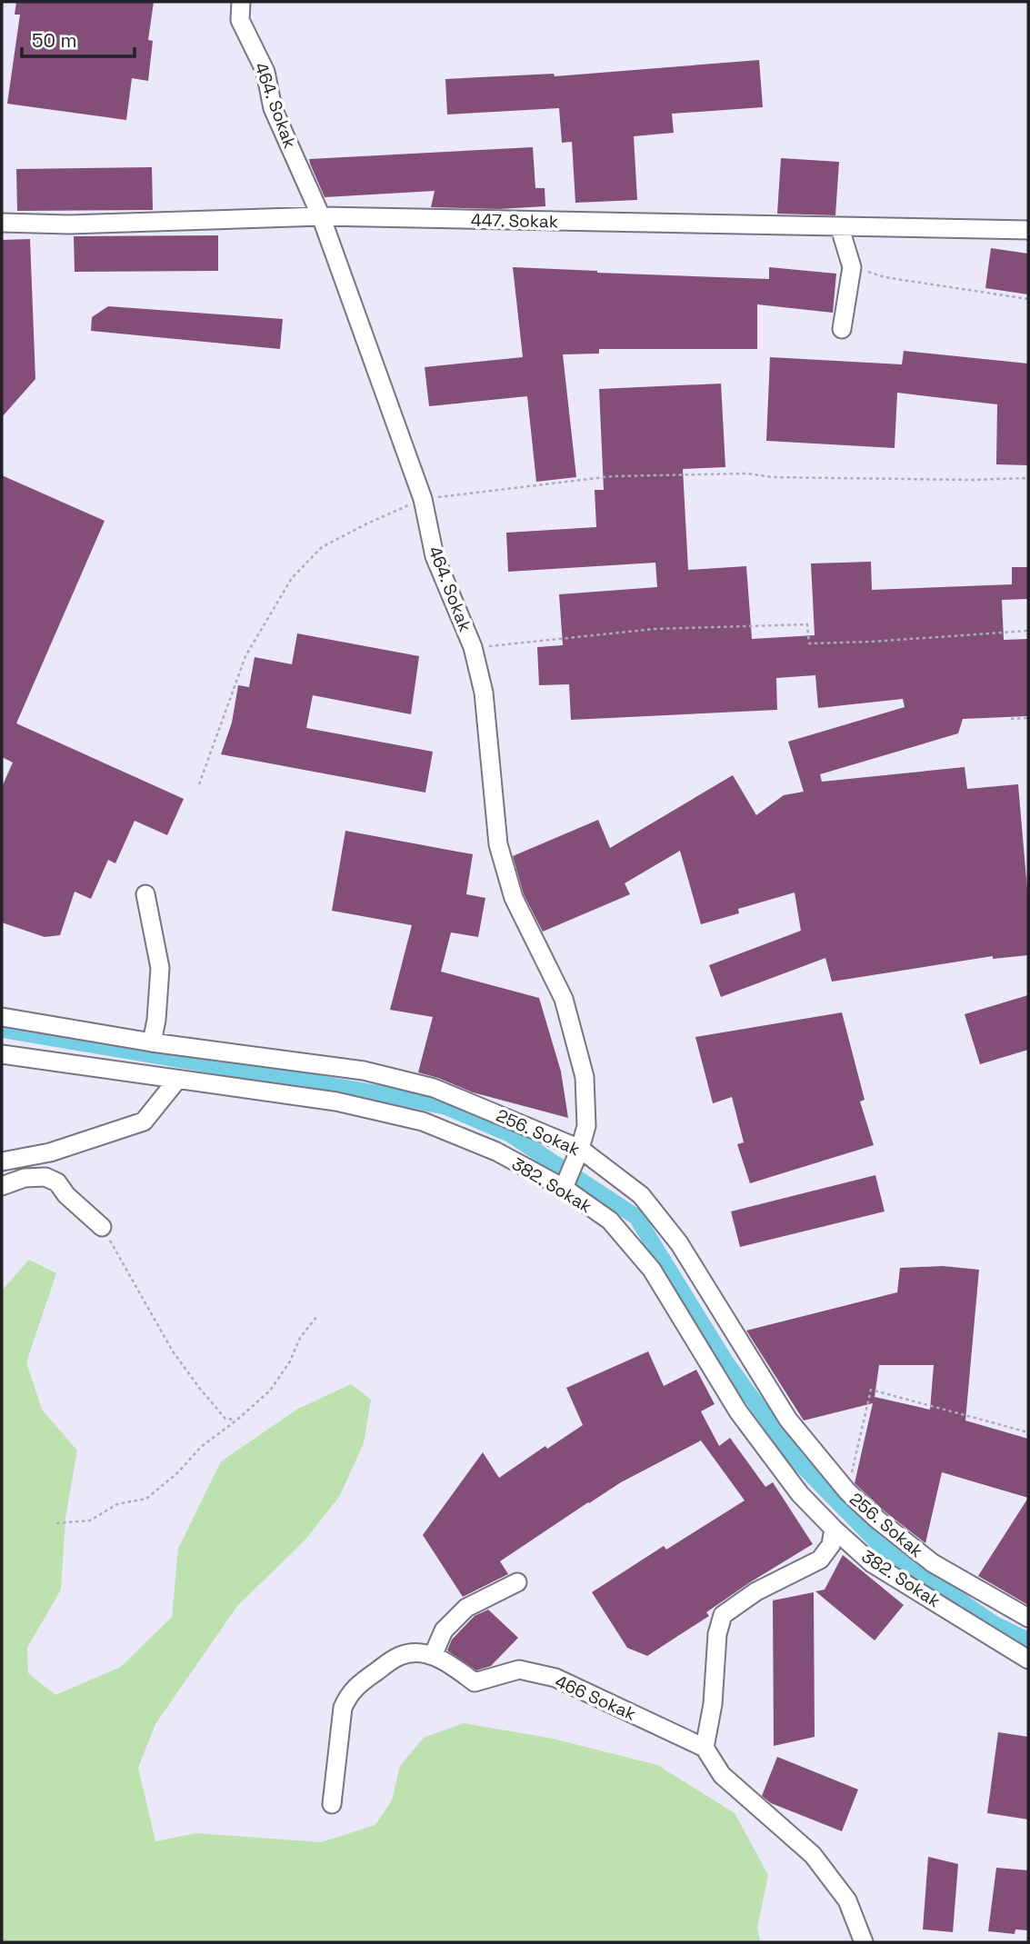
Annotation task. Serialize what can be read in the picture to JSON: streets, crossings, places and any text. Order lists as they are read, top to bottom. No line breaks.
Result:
{"streets":{"street":["464. Sokak","447. Sokak","256. Sokak","382. Sokak","466 Sokak"]},"crossings":[["464. Sokak","447. Sokak"],["464. Sokak","256. Sokak"],["464. Sokak","382. Sokak"]],"scale_bar":"50 m"}
